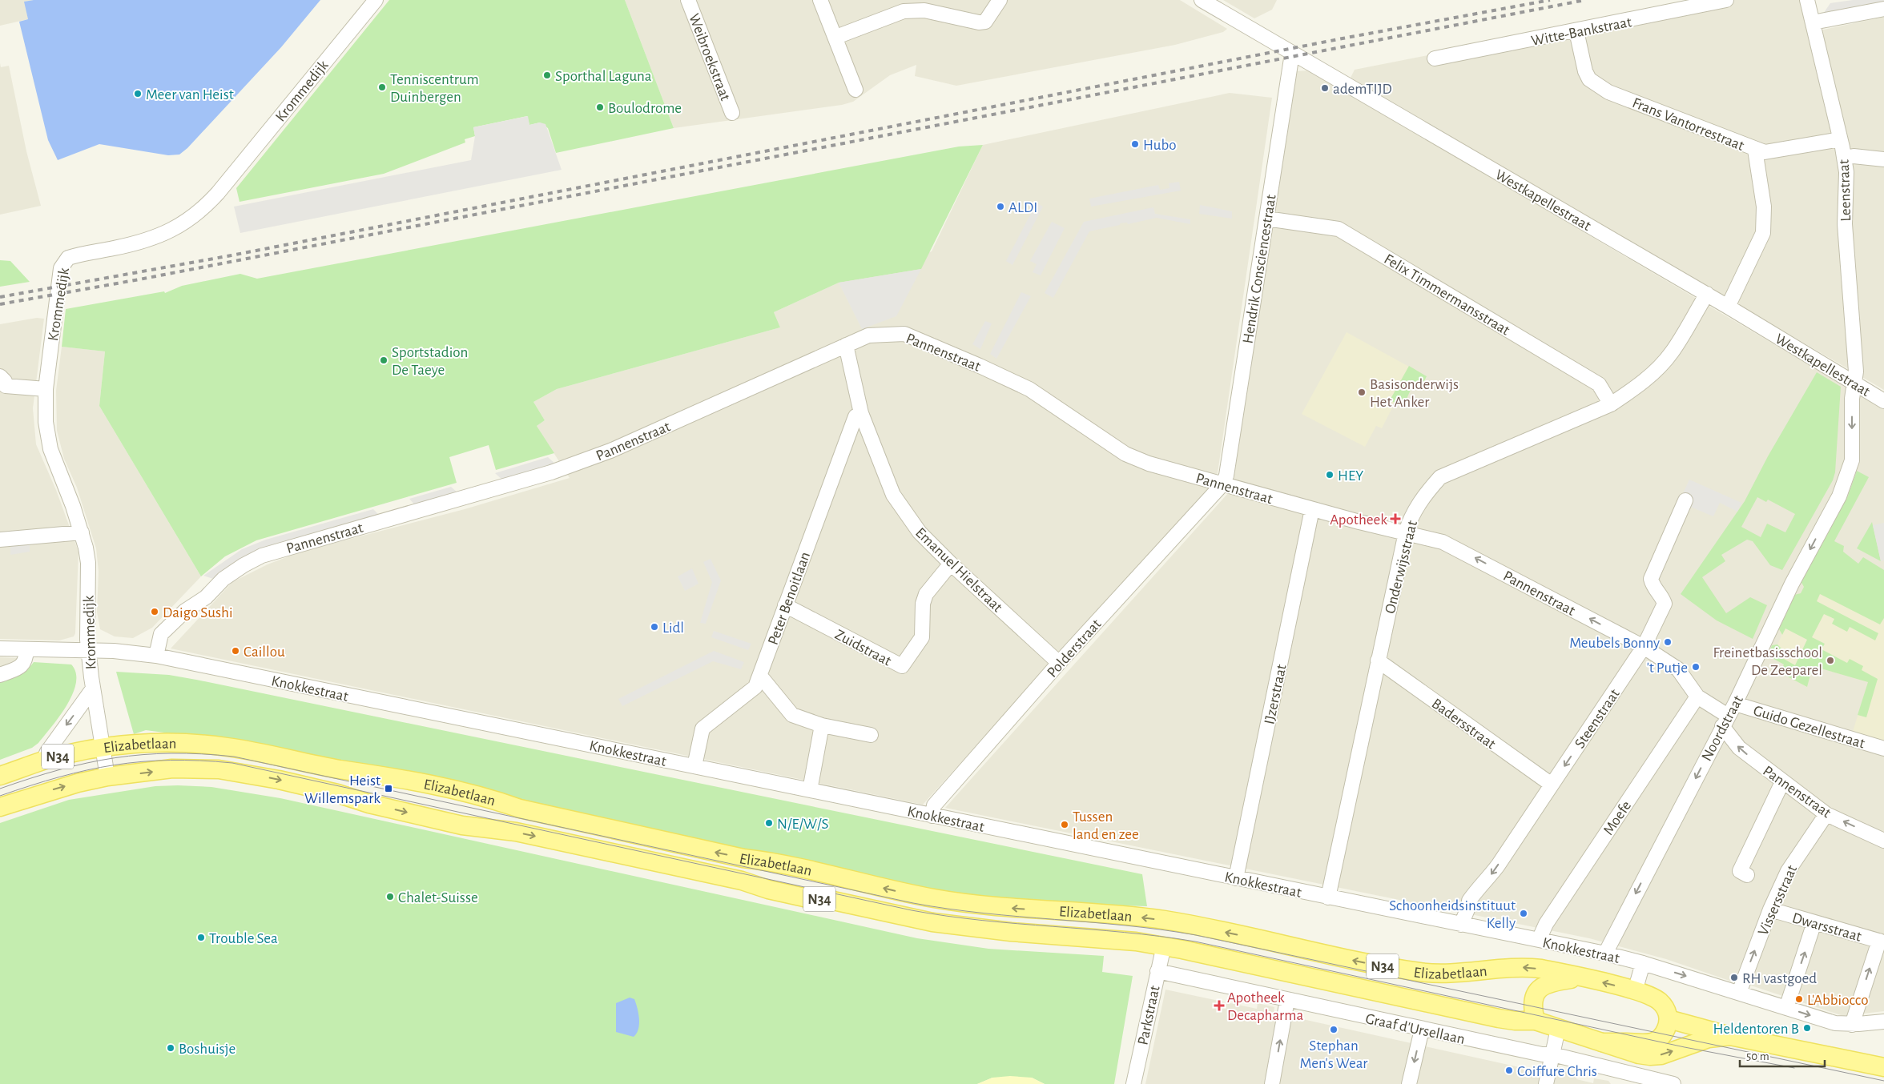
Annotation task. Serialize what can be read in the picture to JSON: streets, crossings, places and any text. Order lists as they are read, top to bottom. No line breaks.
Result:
{"streets":{"main road":["Elizabetlaan","N34"],"street":["Witte-Bankstraat","Weibroekstraat","Krommedijk","Frans Vantorrestraat","Leenstraat","Westkapellestraat","Hendrik Consciencestraat","Felix Timmermansstraat","Pannenstraat","Onderwijsstraat","Emanuel Hielstraat","Peter Benoitlaan","Zuidstraat","Polderstraat","Knokkestraat","IJzerstraat","Steenstraat","Badersstraat","Guido Gezellestraat","Noordstraat","Moefe","Vissersstraat","Dwarsstraat","Parkstraat","Graaf d'Ursellaan"]},"crossings":[["Witte-Bankstraat","Frans Vantorrestraat"],["Krommedijk","Knokkestraat"],["Krommedijk","Elizabetlaan"],["Frans Vantorrestraat","Leenstraat"],["Leenstraat","Westkapellestraat"],["Leenstraat","Noordstraat"],["Westkapellestraat","Hendrik Consciencestraat"],["Westkapellestraat","Onderwijsstraat"],["Westkapellestraat","Noordstraat"],["Hendrik Consciencestraat","Felix Timmermansstraat"],["Hendrik Consciencestraat","Pannenstraat"],["Hendrik Consciencestraat","Polderstraat"],["Felix Timmermansstraat","Onderwijsstraat"],["Pannenstraat","Onderwijsstraat"],["Pannenstraat","Emanuel Hielstraat"],["Pannenstraat","Polderstraat"],["Pannenstraat","Knokkestraat"],["Pannenstraat","IJzerstraat"],["Pannenstraat","Steenstraat"],["Pannenstraat","Noordstraat"],["Pannenstraat","Moefe"],["Pannenstraat","Vissersstraat"],["Onderwijsstraat","Knokkestraat"],["Onderwijsstraat","Badersstraat"],["Emanuel Hielstraat","Peter Benoitlaan"],["Emanuel Hielstraat","Zuidstraat"],["Emanuel Hielstraat","Polderstraat"],["Peter Benoitlaan","Zuidstraat"],["Peter Benoitlaan","Knokkestraat"],["Polderstraat","Knokkestraat"],["Knokkestraat","IJzerstraat"],["Knokkestraat","Steenstraat"],["Knokkestraat","Noordstraat"],["Knokkestraat","Moefe"],["Knokkestraat","Vissersstraat"],["Steenstraat","Badersstraat"],["Guido Gezellestraat","Noordstraat"],["Elizabetlaan","Parkstraat"],["Vissersstraat","Dwarsstraat"],["Parkstraat","Graaf d'Ursellaan"]],"one_way":["Steenstraat","Noordstraat"],"places":{"other":["Sporthal Laguna","Tenniscentrum Duinbergen","ademTIJD","Meer van Heist","Boulodrome","Hubo","ALDI","Sportstadion De Taeye","Basisonderwijs Het Anker","HEY","Daigo Sushi","Lidl","Meubels Bonny","Caillou","Freinetbasisschool De Zeeparel","'t Putje","N/E/W/S","Tussen land en zee","Chalet-Suisse","Schoonheidsinstituut Kelly","Trouble Sea","RH vastgoed","L'Abbiocco","Heldentoren B","Stephan Men's Wear","Boshuisje","Coiffure Chris"],"health":["Apotheek","Apotheek Decapharma"],"transit":["Heist Willemspark"]},"scale_bar":"50 m"}
